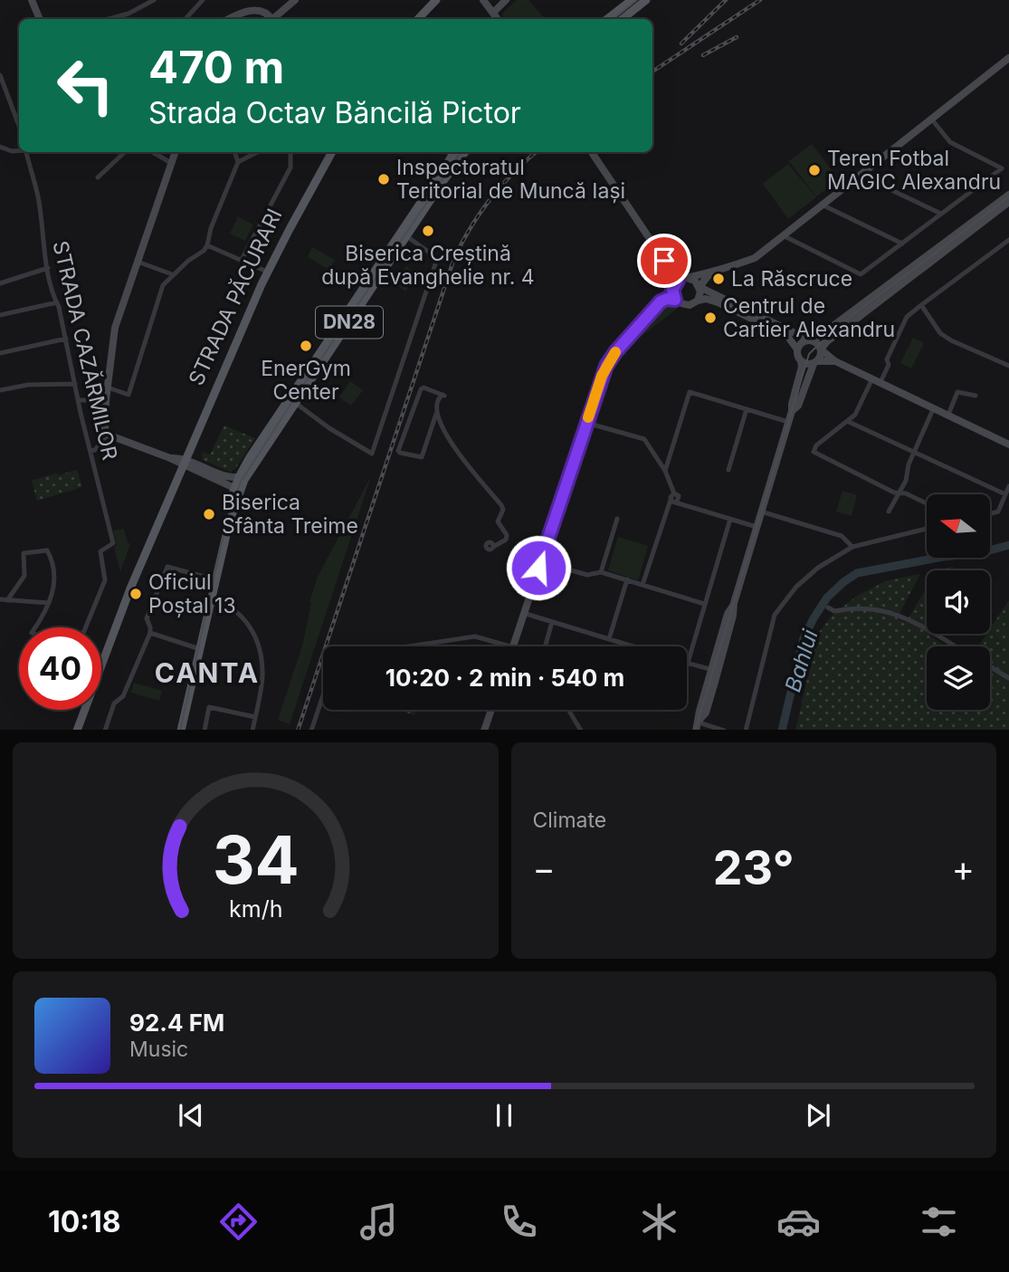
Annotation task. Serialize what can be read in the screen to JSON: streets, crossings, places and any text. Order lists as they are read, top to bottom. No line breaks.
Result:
{"streets":{"main road":["STRADA PĂCURARI","DN28"],"street":["STRADA CAZĂRMILOR"]},"districts":["CANTA"],"water":["Bahlui"],"places":["Teren Fotbal MAGIC Alexandru","Inspectoratul Teritorial de Muncă Iași","Biserica Creștină după Evanghelie nr. 4","La Răscruce","Centrul de Cartier Alexandru","EnerGym Center","Biserica Sfânta Treime","Oficiul Poștal 13"],"north":"left","page":{"turn":["470 m","Strada Octav Băncilă Pictor"],"limit":"40","trip":"10:20 · 2 min · 540 m","tile":"Climate","heat":["−","23°","+"],"song":["92.4 FM","Music"],"tabs":"10:18","gauge":["34","km/h"]}}
